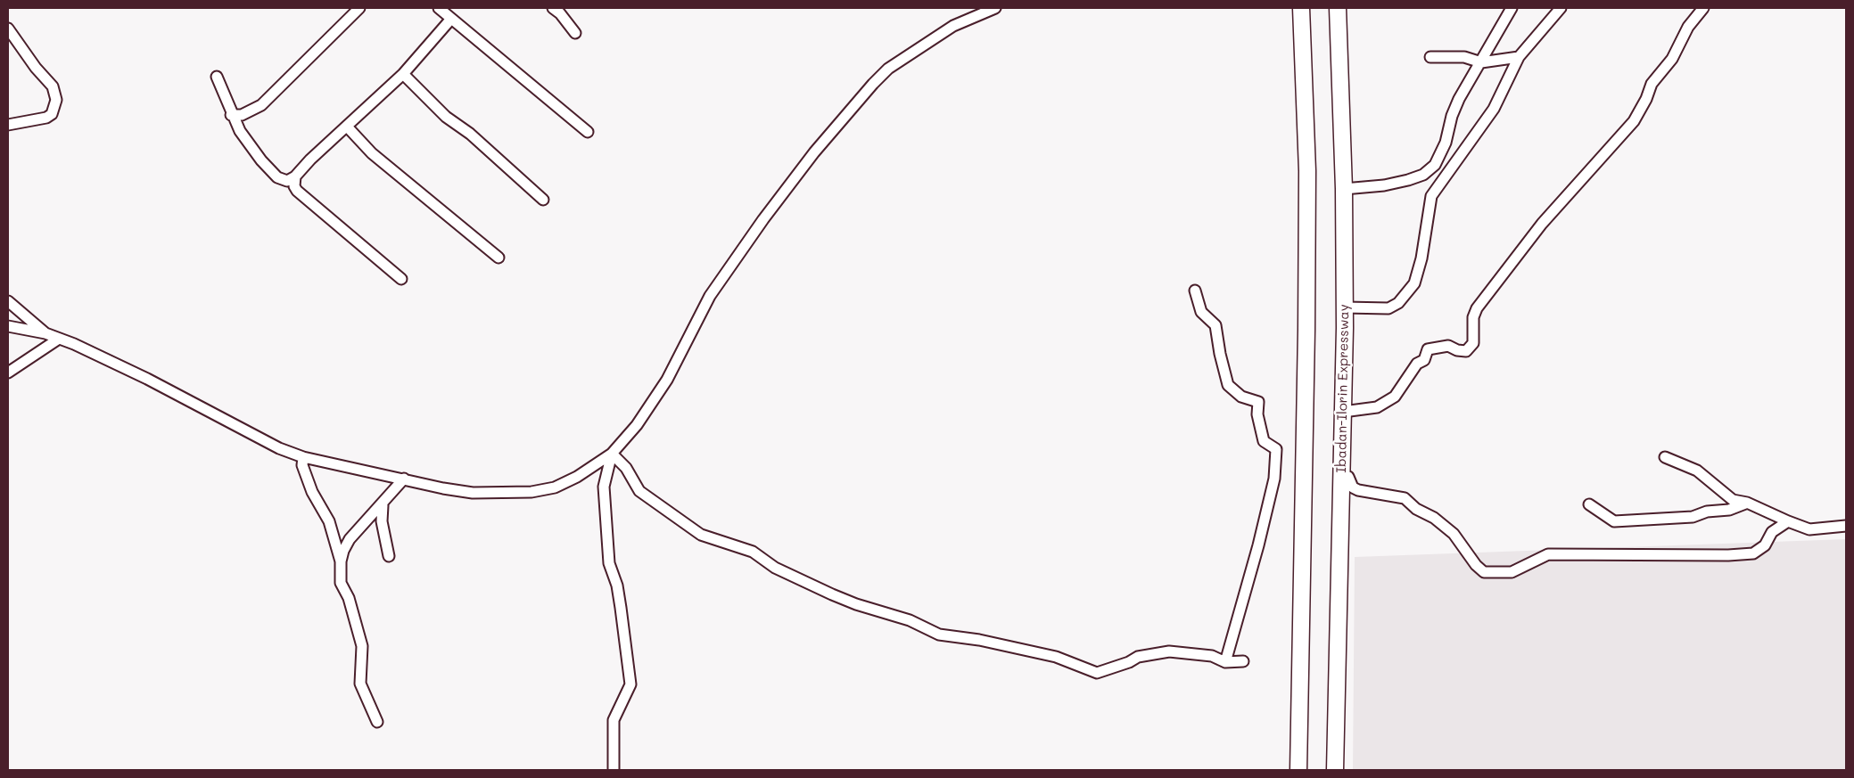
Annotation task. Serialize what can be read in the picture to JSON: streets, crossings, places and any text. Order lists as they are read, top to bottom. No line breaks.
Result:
{"streets":{"highway":["Ibadan-Ilorin Expressway"]}}
